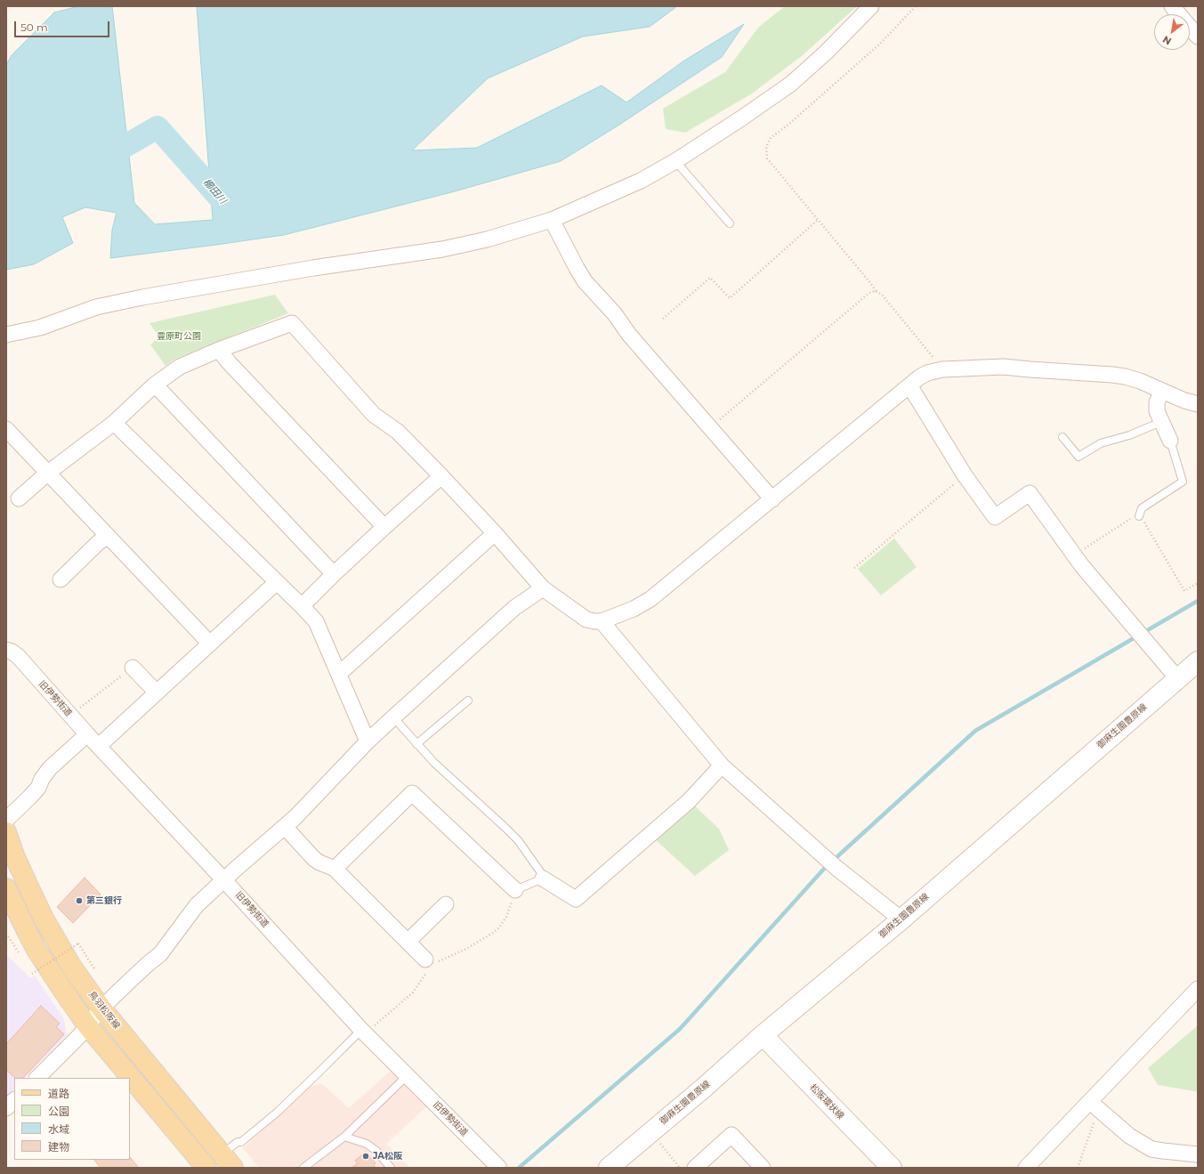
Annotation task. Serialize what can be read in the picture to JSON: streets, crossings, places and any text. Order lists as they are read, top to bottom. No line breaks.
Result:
{"streets":{"main road":["御麻生園豊原線","鳥羽松阪線","松阪環状線"],"street":["旧伊勢街道"]},"crossings":[["御麻生園豊原線","松阪環状線"]],"water":["櫛田川"],"parks":["豊原町公園"],"places":["第三銀行","JA松阪"],"legend":["道路","公園","水域","建物"],"scale_bar":"50 m","north":"bottom left"}
